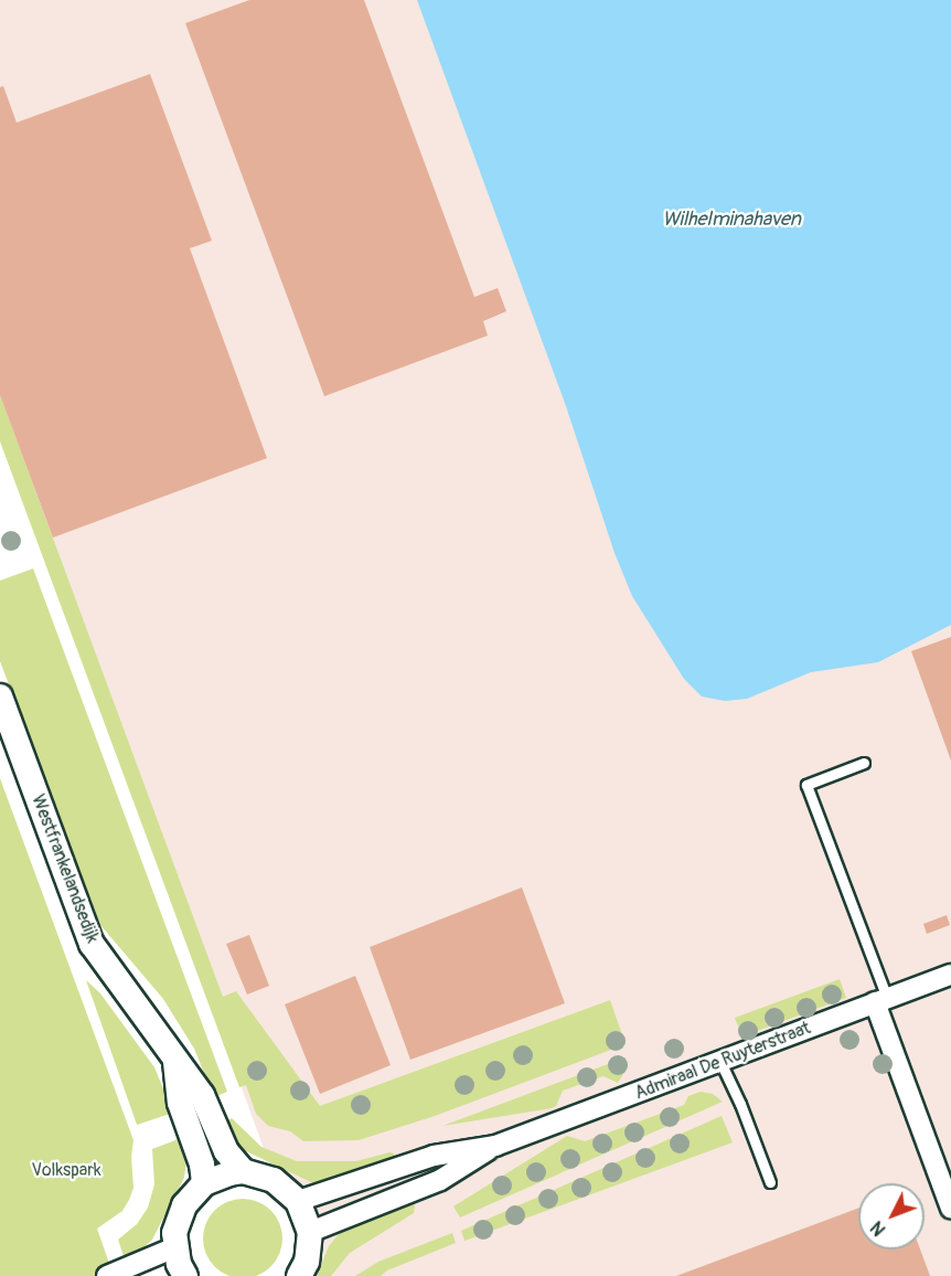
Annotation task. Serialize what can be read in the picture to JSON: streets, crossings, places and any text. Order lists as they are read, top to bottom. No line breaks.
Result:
{"streets":{"street":["Westfrankelandsedijk","Admiraal De Ruyterstraat"]},"water":["Wilhelminahaven"],"parks":["Volkspark"],"north":"bottom left"}
